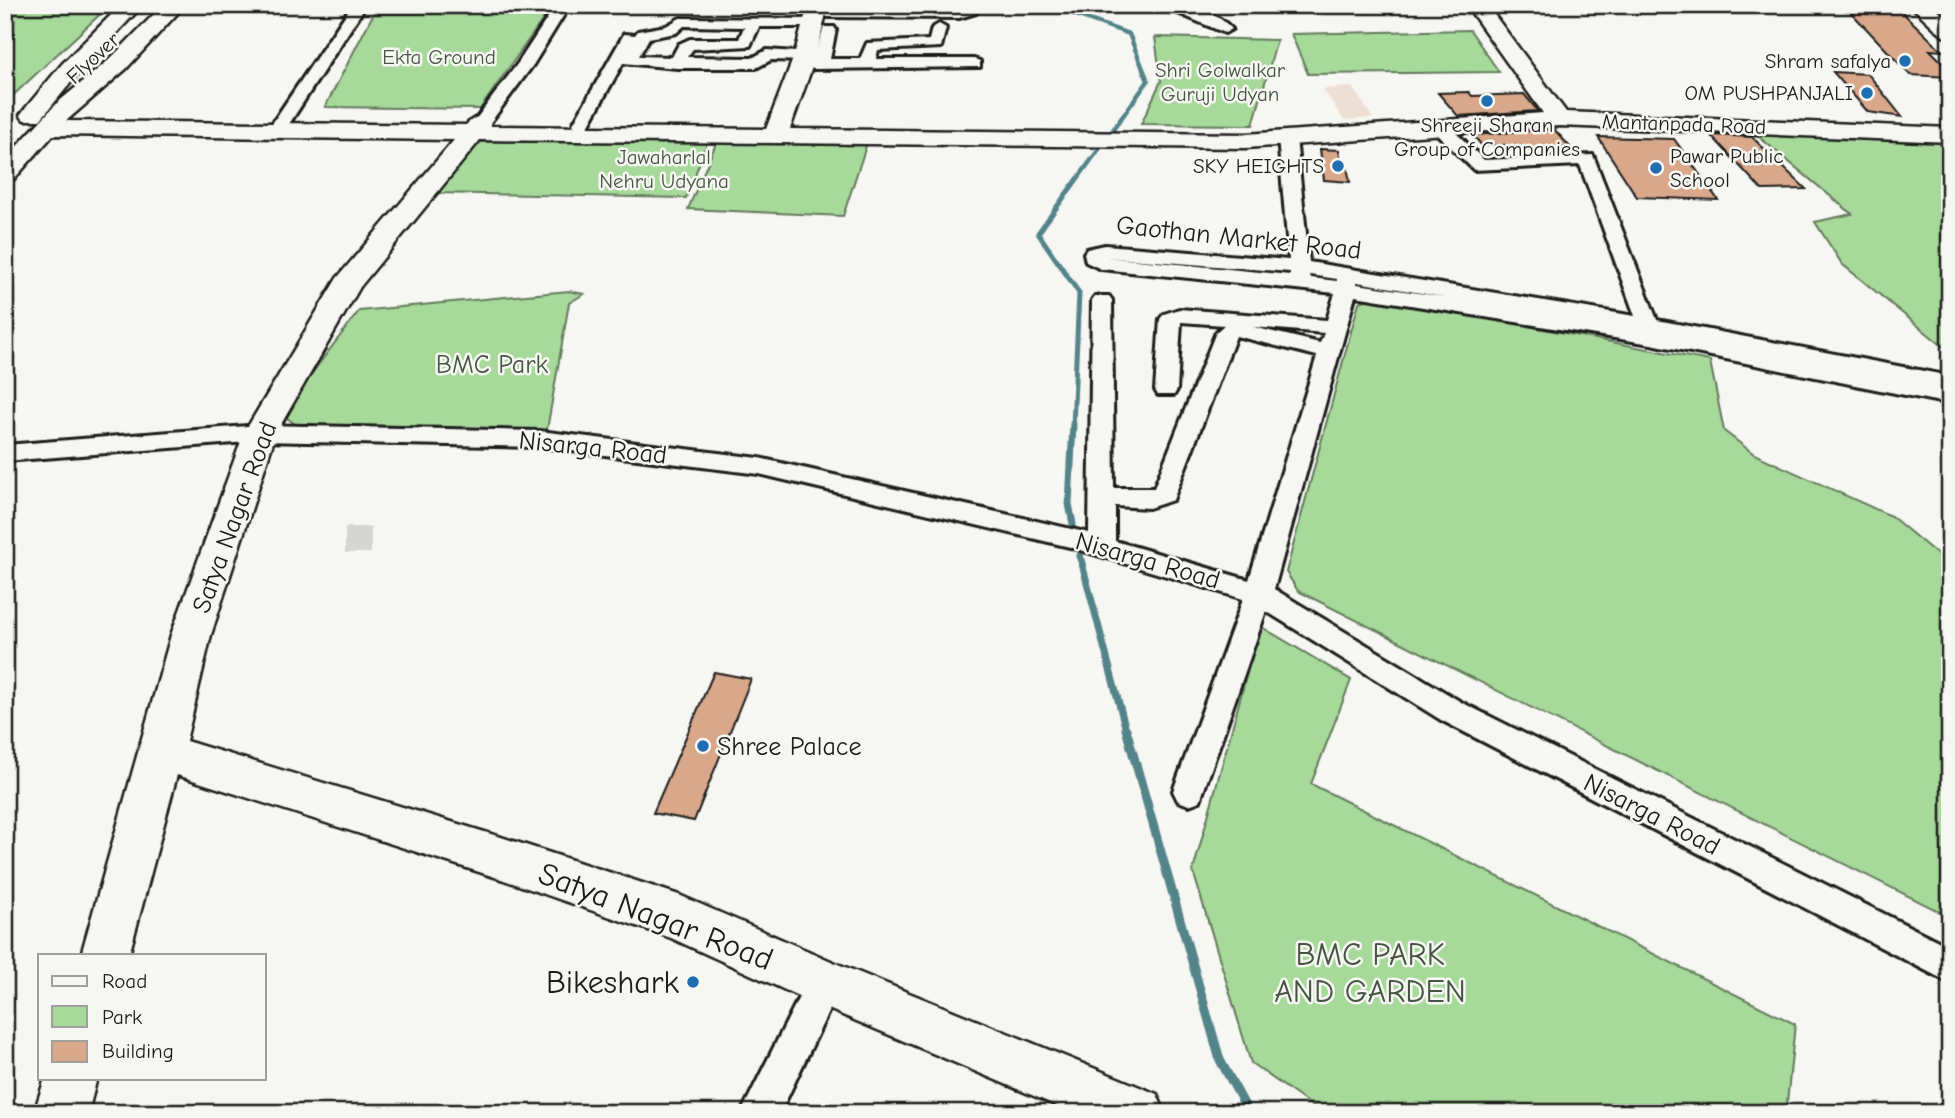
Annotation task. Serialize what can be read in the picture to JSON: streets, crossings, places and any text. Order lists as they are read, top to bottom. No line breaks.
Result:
{"streets":{"street":["Flyover","Mantanpada Road","Gaothan Market Road","Nisarga Road","Satya Nagar Road"]},"crossings":[["Nisarga Road","Satya Nagar Road"]],"parks":["Ekta Ground","Shri Golwalkar Guruji Udyan","Jawaharlal Nehru Udyana","BMC Park","BMC PARK AND GARDEN"],"places":["Shram safalya","OM PUSHPANJALI","Shreeji Sharan Group of Companies","SKY HEIGHTS","Pawar Public School","Shree Palace","Bikeshark"],"legend":["Road","Park","Building"]}
